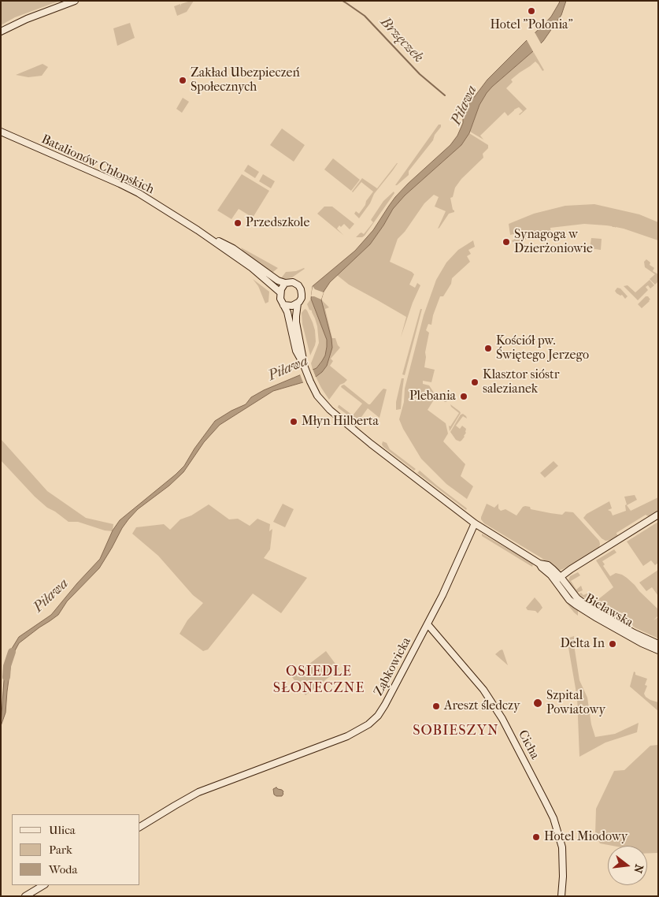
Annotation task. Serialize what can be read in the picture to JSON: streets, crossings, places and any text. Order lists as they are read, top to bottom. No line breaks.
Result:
{"streets":{"main road":["Batalionów Chłopskich","Bielawska","Ząbkowicka","Cicha"]},"crossings":[["Bielawska","Ząbkowicka"],["Ząbkowicka","Cicha"]],"districts":["OSIEDLE SŁONECZNE","SOBIESZYN"],"water":["Brzęczek","Piława"],"places":["Hotel \"Polonia\"","Zakład Ubezpieczeń Społecznych","Przedszkole","Synagoga w Dzierżoniowie","Kościół pw. Świętego Jerzego","Klasztor sióstr salezianek","Plebania","Młyn Hilberta","Delta In","Szpital Powiatowy","Areszt śledczy","Hotel Miodowy"],"legend":["Ulica","Park","Woda"],"north":"right"}
